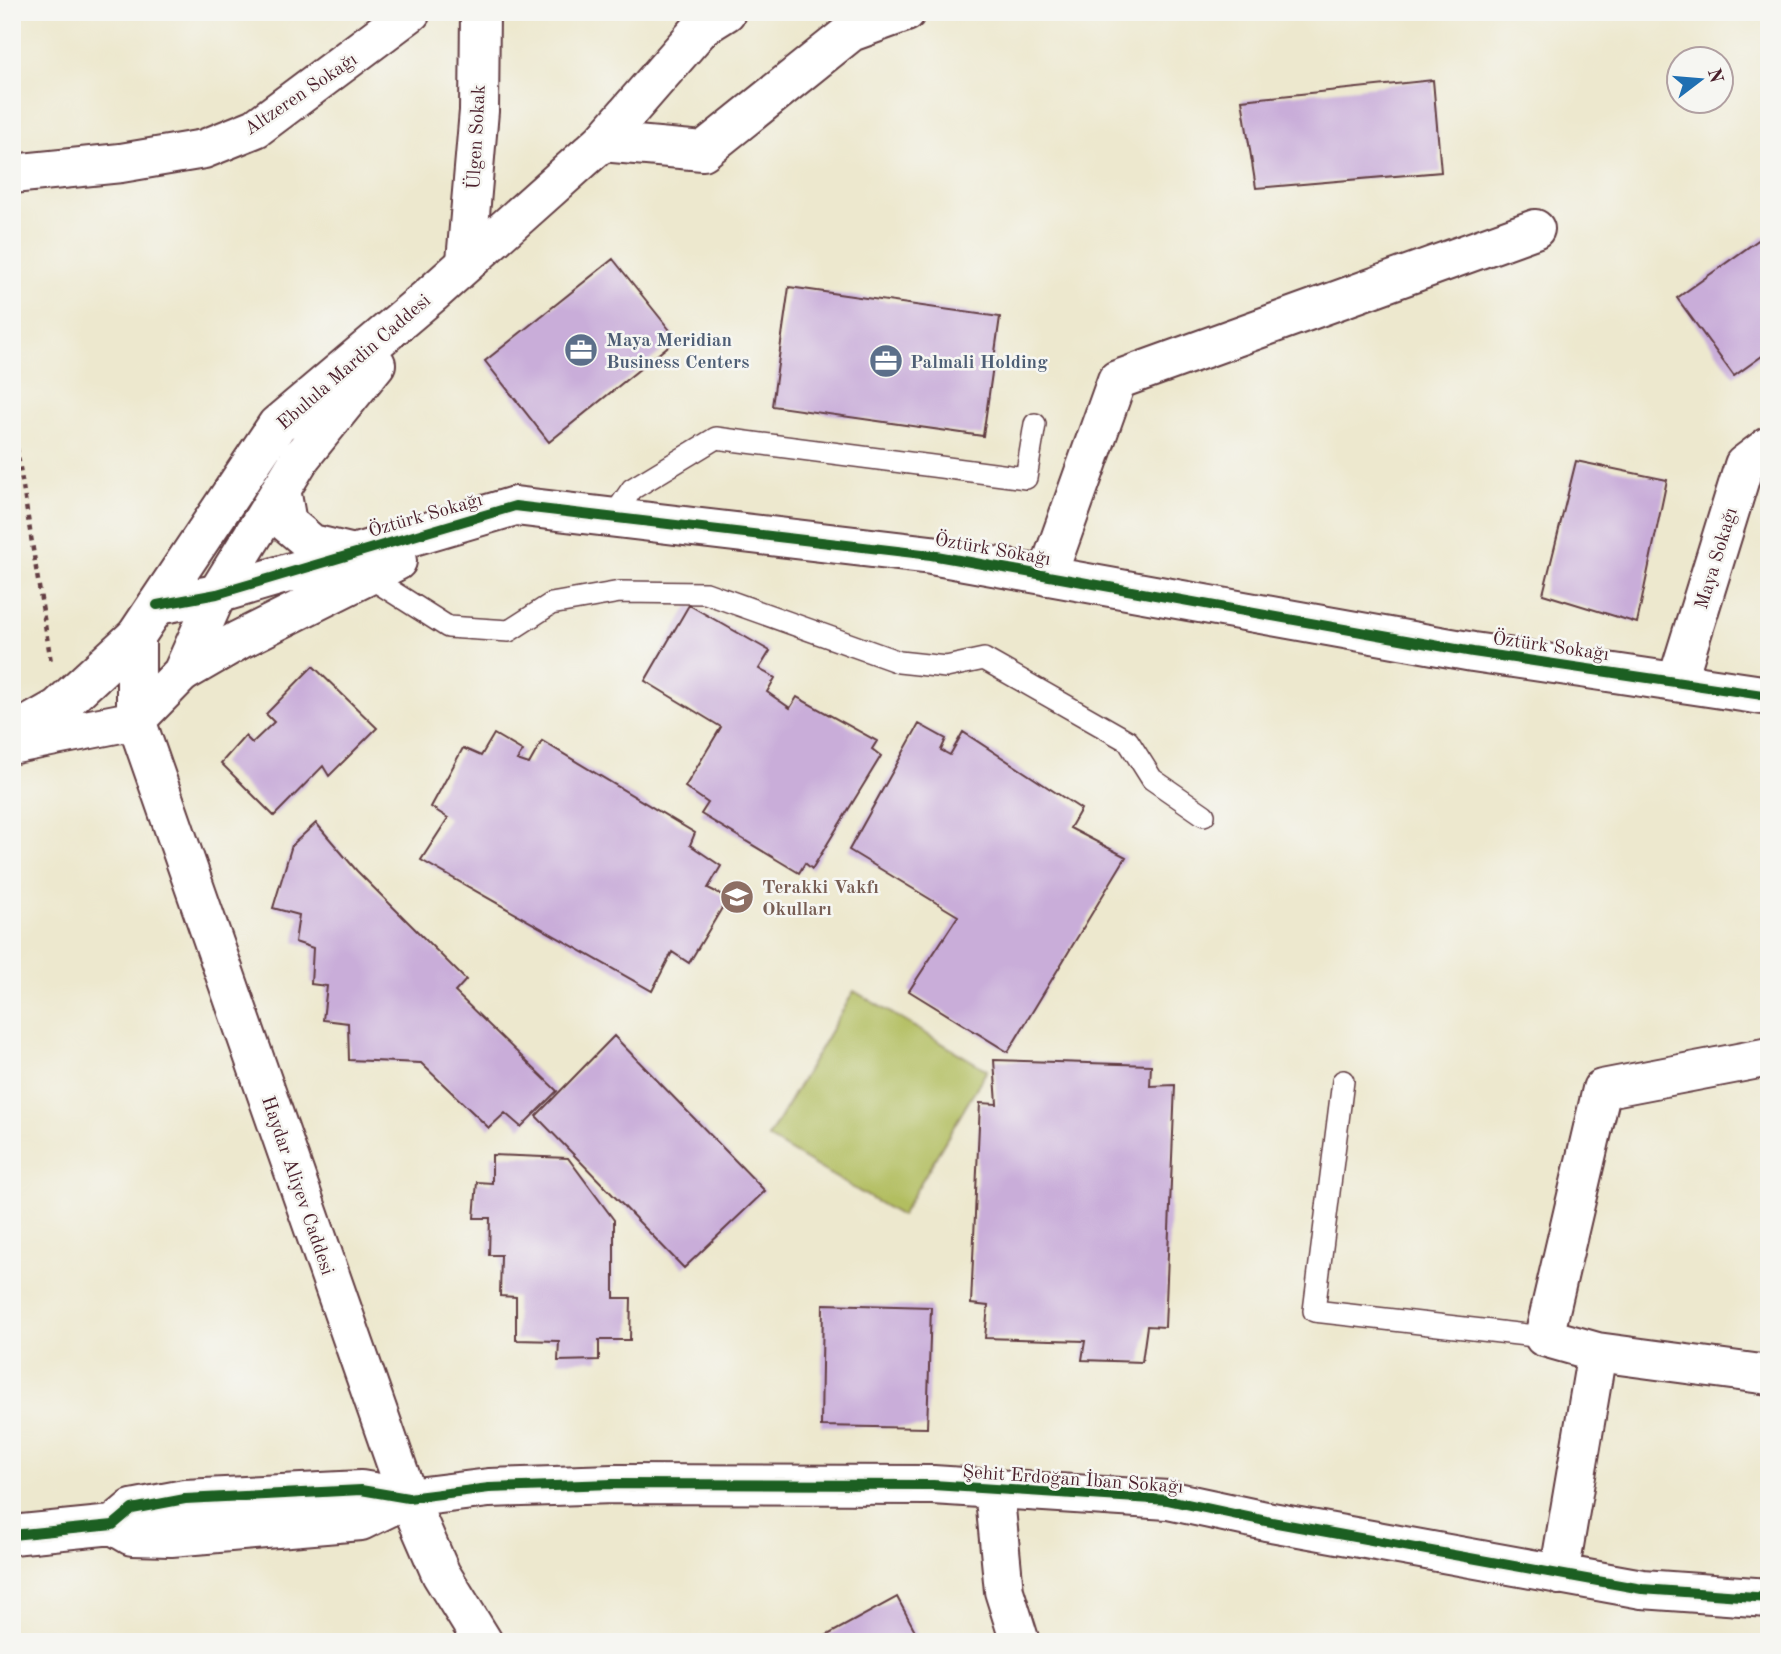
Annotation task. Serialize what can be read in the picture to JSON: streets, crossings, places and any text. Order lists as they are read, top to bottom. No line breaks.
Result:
{"streets":{"street":["Altzeren Sokağı","Ülgen Sokak","Ebulula Mardin Caddesi","Öztürk Sokağı","Maya Sokağı","Haydar Aliyev Caddesi","Şehit Erdoğan İban Sokağı"]},"crossings":[["Ülgen Sokak","Ebulula Mardin Caddesi"],["Ebulula Mardin Caddesi","Öztürk Sokağı"],["Ebulula Mardin Caddesi","Haydar Aliyev Caddesi"],["Öztürk Sokağı","Maya Sokağı"],["Öztürk Sokağı","Haydar Aliyev Caddesi"],["Haydar Aliyev Caddesi","Şehit Erdoğan İban Sokağı"]],"places":{"office":["Maya Meridian Business Centers","Palmali Holding"],"school or university":["Terakki Vakfı Okulları"]},"north":"right"}
